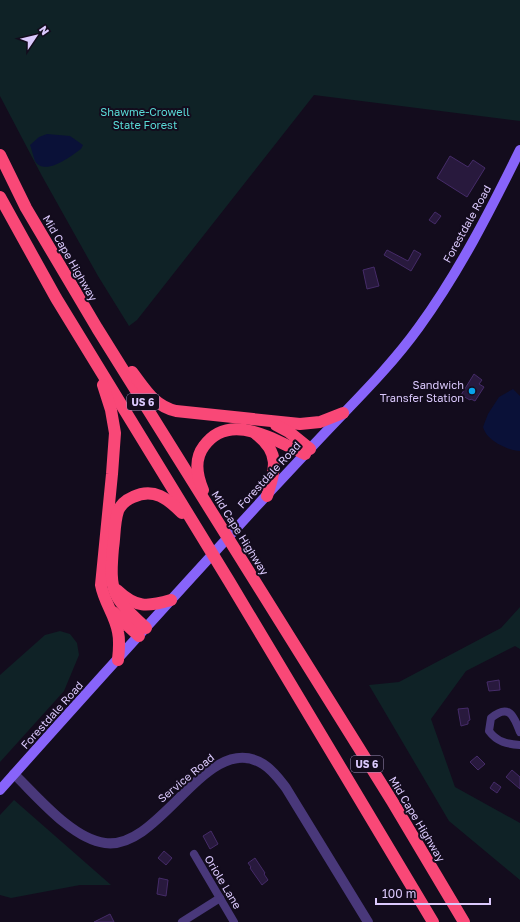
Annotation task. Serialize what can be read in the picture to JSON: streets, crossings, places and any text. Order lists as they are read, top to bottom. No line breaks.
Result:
{"streets":{"highway":["Mid Cape Highway","US 6"],"main road":["Forestdale Road"],"street":["Service Road","Oriole Lane"]},"crossings":[["Forestdale Road","Service Road"]],"parks":["Shawme-Crowell State Forest"],"places":["Sandwich Transfer Station"],"scale_bar":"100 m","north":"top right"}
